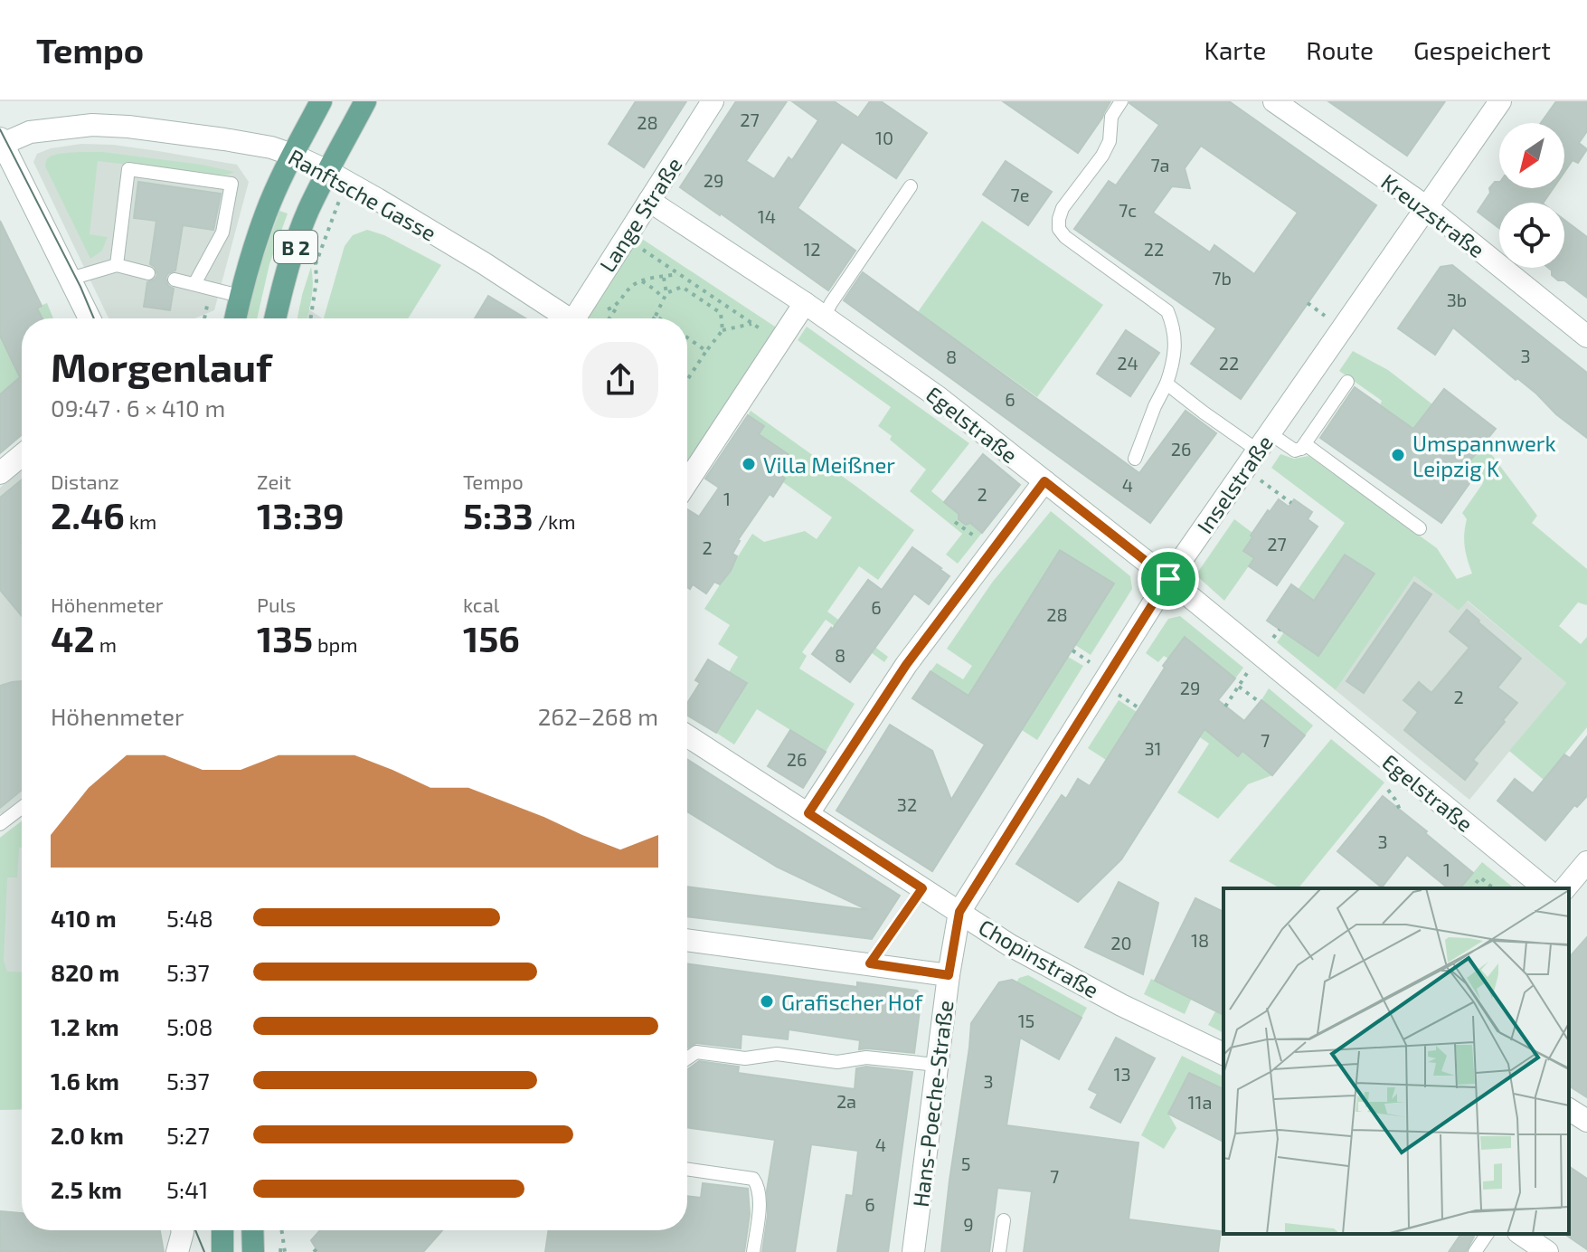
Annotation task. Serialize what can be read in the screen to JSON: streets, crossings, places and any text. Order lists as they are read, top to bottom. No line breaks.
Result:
{"streets":{"main road":["B 2"],"street":["Ranftsche Gasse","Lange Straße","Kreuzstraße","Egelstraße","Inselstraße","Chopinstraße","Hans-Poeche-Straße"]},"crossings":[["Ranftsche Gasse","B 2"],["Lange Straße","Egelstraße"],["Kreuzstraße","Inselstraße"],["Egelstraße","Inselstraße"],["Inselstraße","Chopinstraße"],["Inselstraße","Hans-Poeche-Straße"],["Chopinstraße","Hans-Poeche-Straße"]],"places":["Umspannwerk Leipzig K","Villa Meißner","Grafischer Hof"],"house_numbers":["27","28","10","7a","29","7e","7c","14","12","22","7b","3b","3","8","24","22","6","26","4","2","1","27","2","6","28","8","29","2","7","31","26","32","3","1","18","20","15","13","3","2a","11a","4","5","7","6","9"],"north":"bottom left","page":{"header":"Tempo","nav":["Karte","Route","Gespeichert"],"heading":["Morgenlauf","09:47 · 6 × 410 m"],"stats":[["Distanz","2.46 km"],["Zeit","13:39"],["Tempo","5:33 /km"],["Höhenmeter","42 m"],["Puls","135 bpm"],["kcal","156"]],"chart":["Höhenmeter","262–268 m"],"list":[{"name":"410 m","note":"5:48"},{"name":"820 m","note":"5:37"},{"name":"1.2 km","note":"5:08"},{"name":"1.6 km","note":"5:37"},{"name":"2.0 km","note":"5:27"},{"name":"2.5 km","note":"5:41"}]}}
